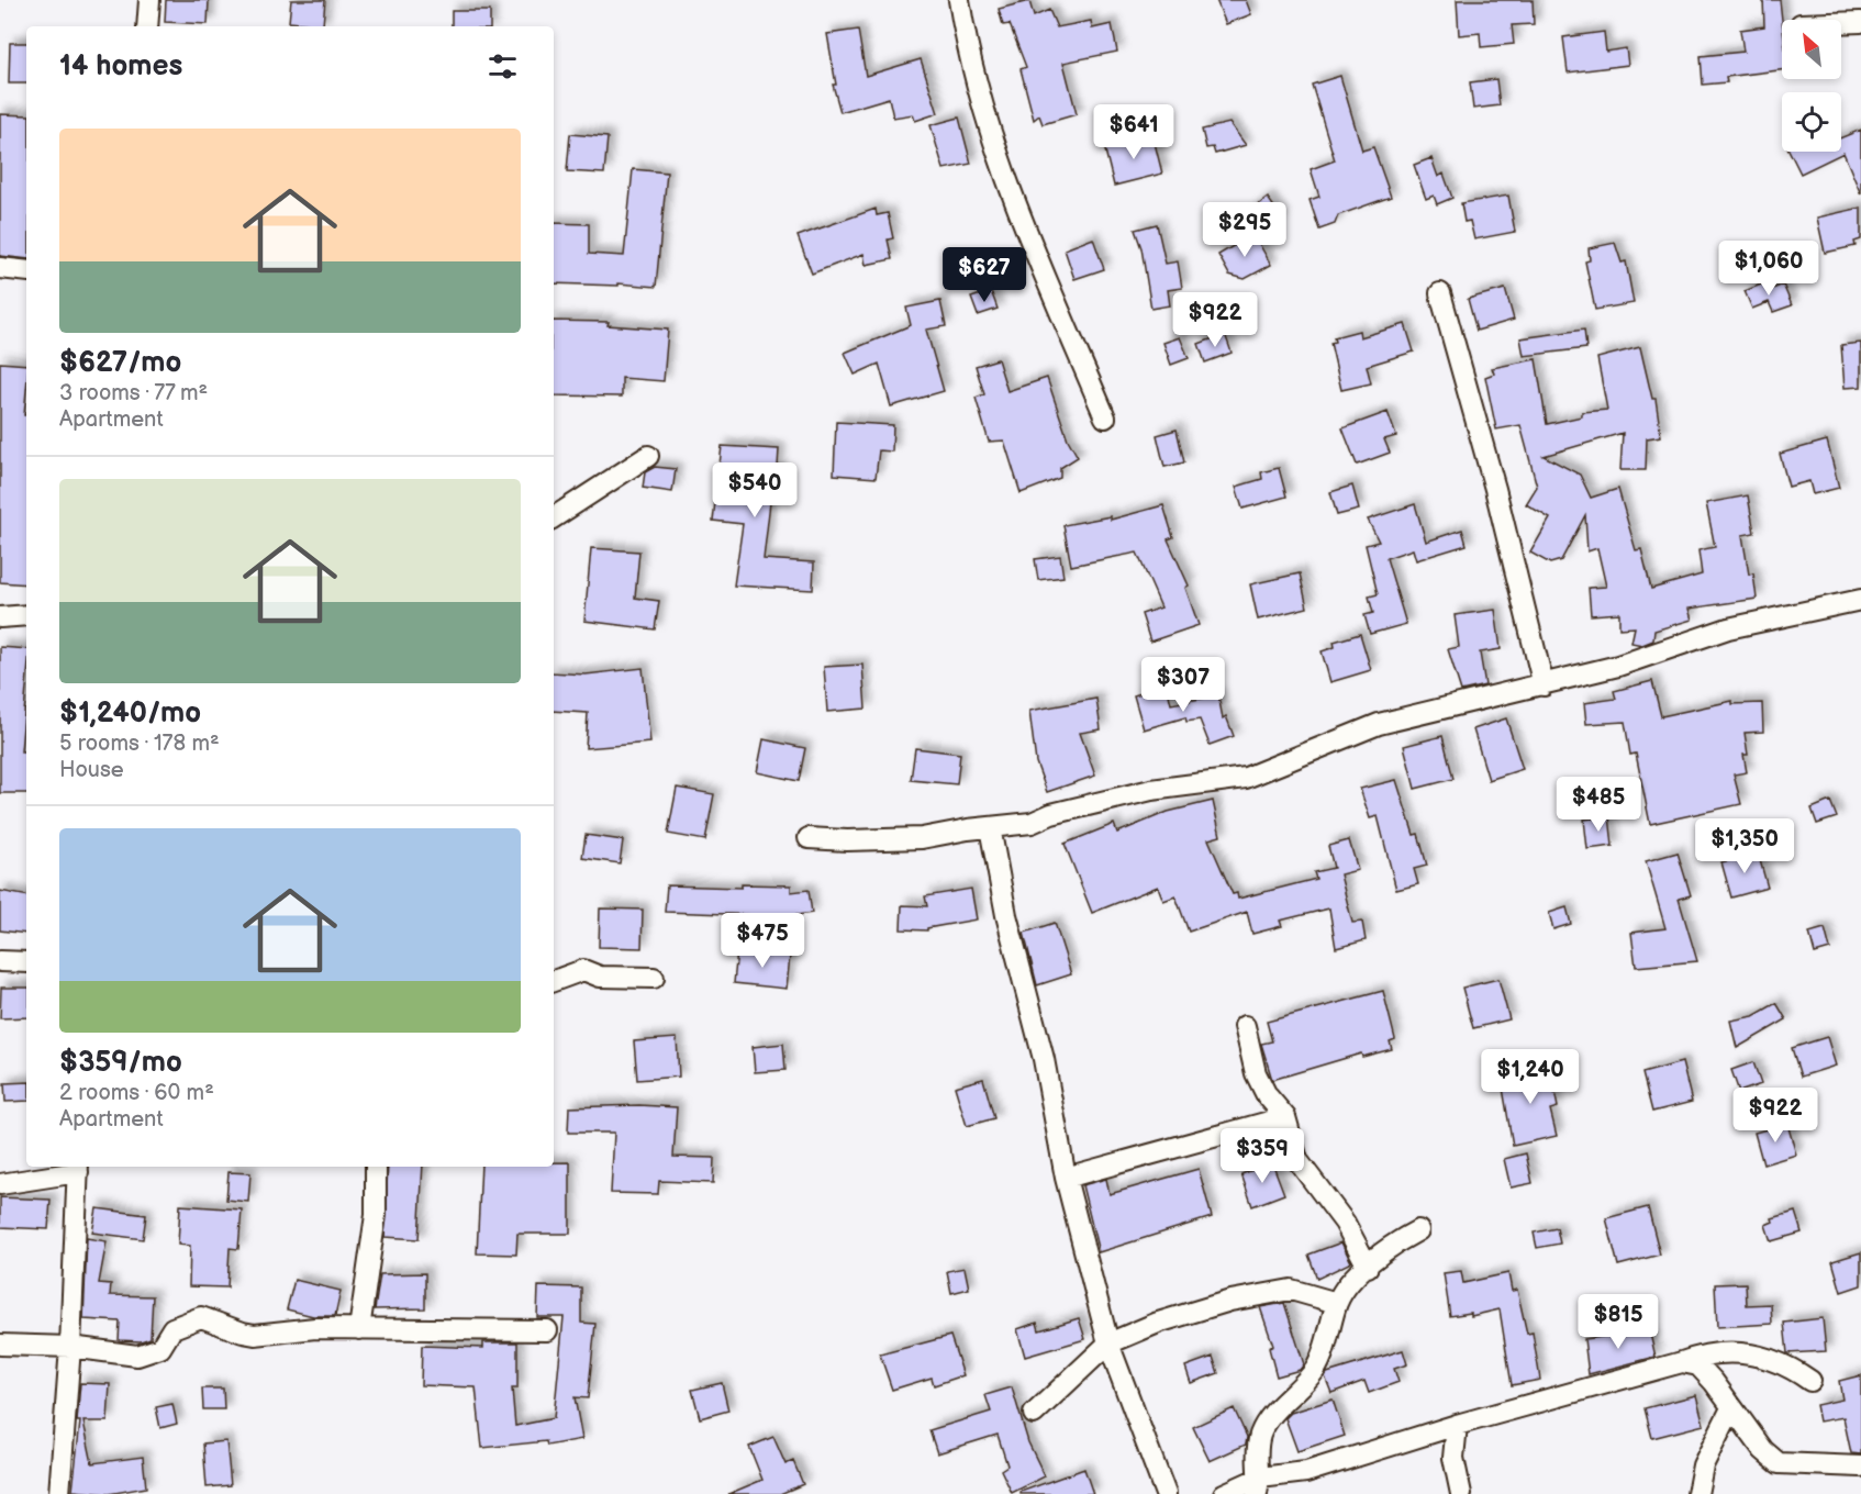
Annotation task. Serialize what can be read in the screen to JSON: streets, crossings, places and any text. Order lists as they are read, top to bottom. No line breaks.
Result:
{"north":"top left","page":{"heading":"14 homes","price":["$641","$295","$1,060","$627","$922","$540","$307","$485","$1,350","$475","$1,240","$922","$359","$815"],"list":[{"name":"$627/mo","note":"3 rooms · 77 m² · Apartment"},{"name":"$1,240/mo","note":"5 rooms · 178 m² · House"},{"name":"$359/mo","note":"2 rooms · 60 m² · Apartment"}]}}
